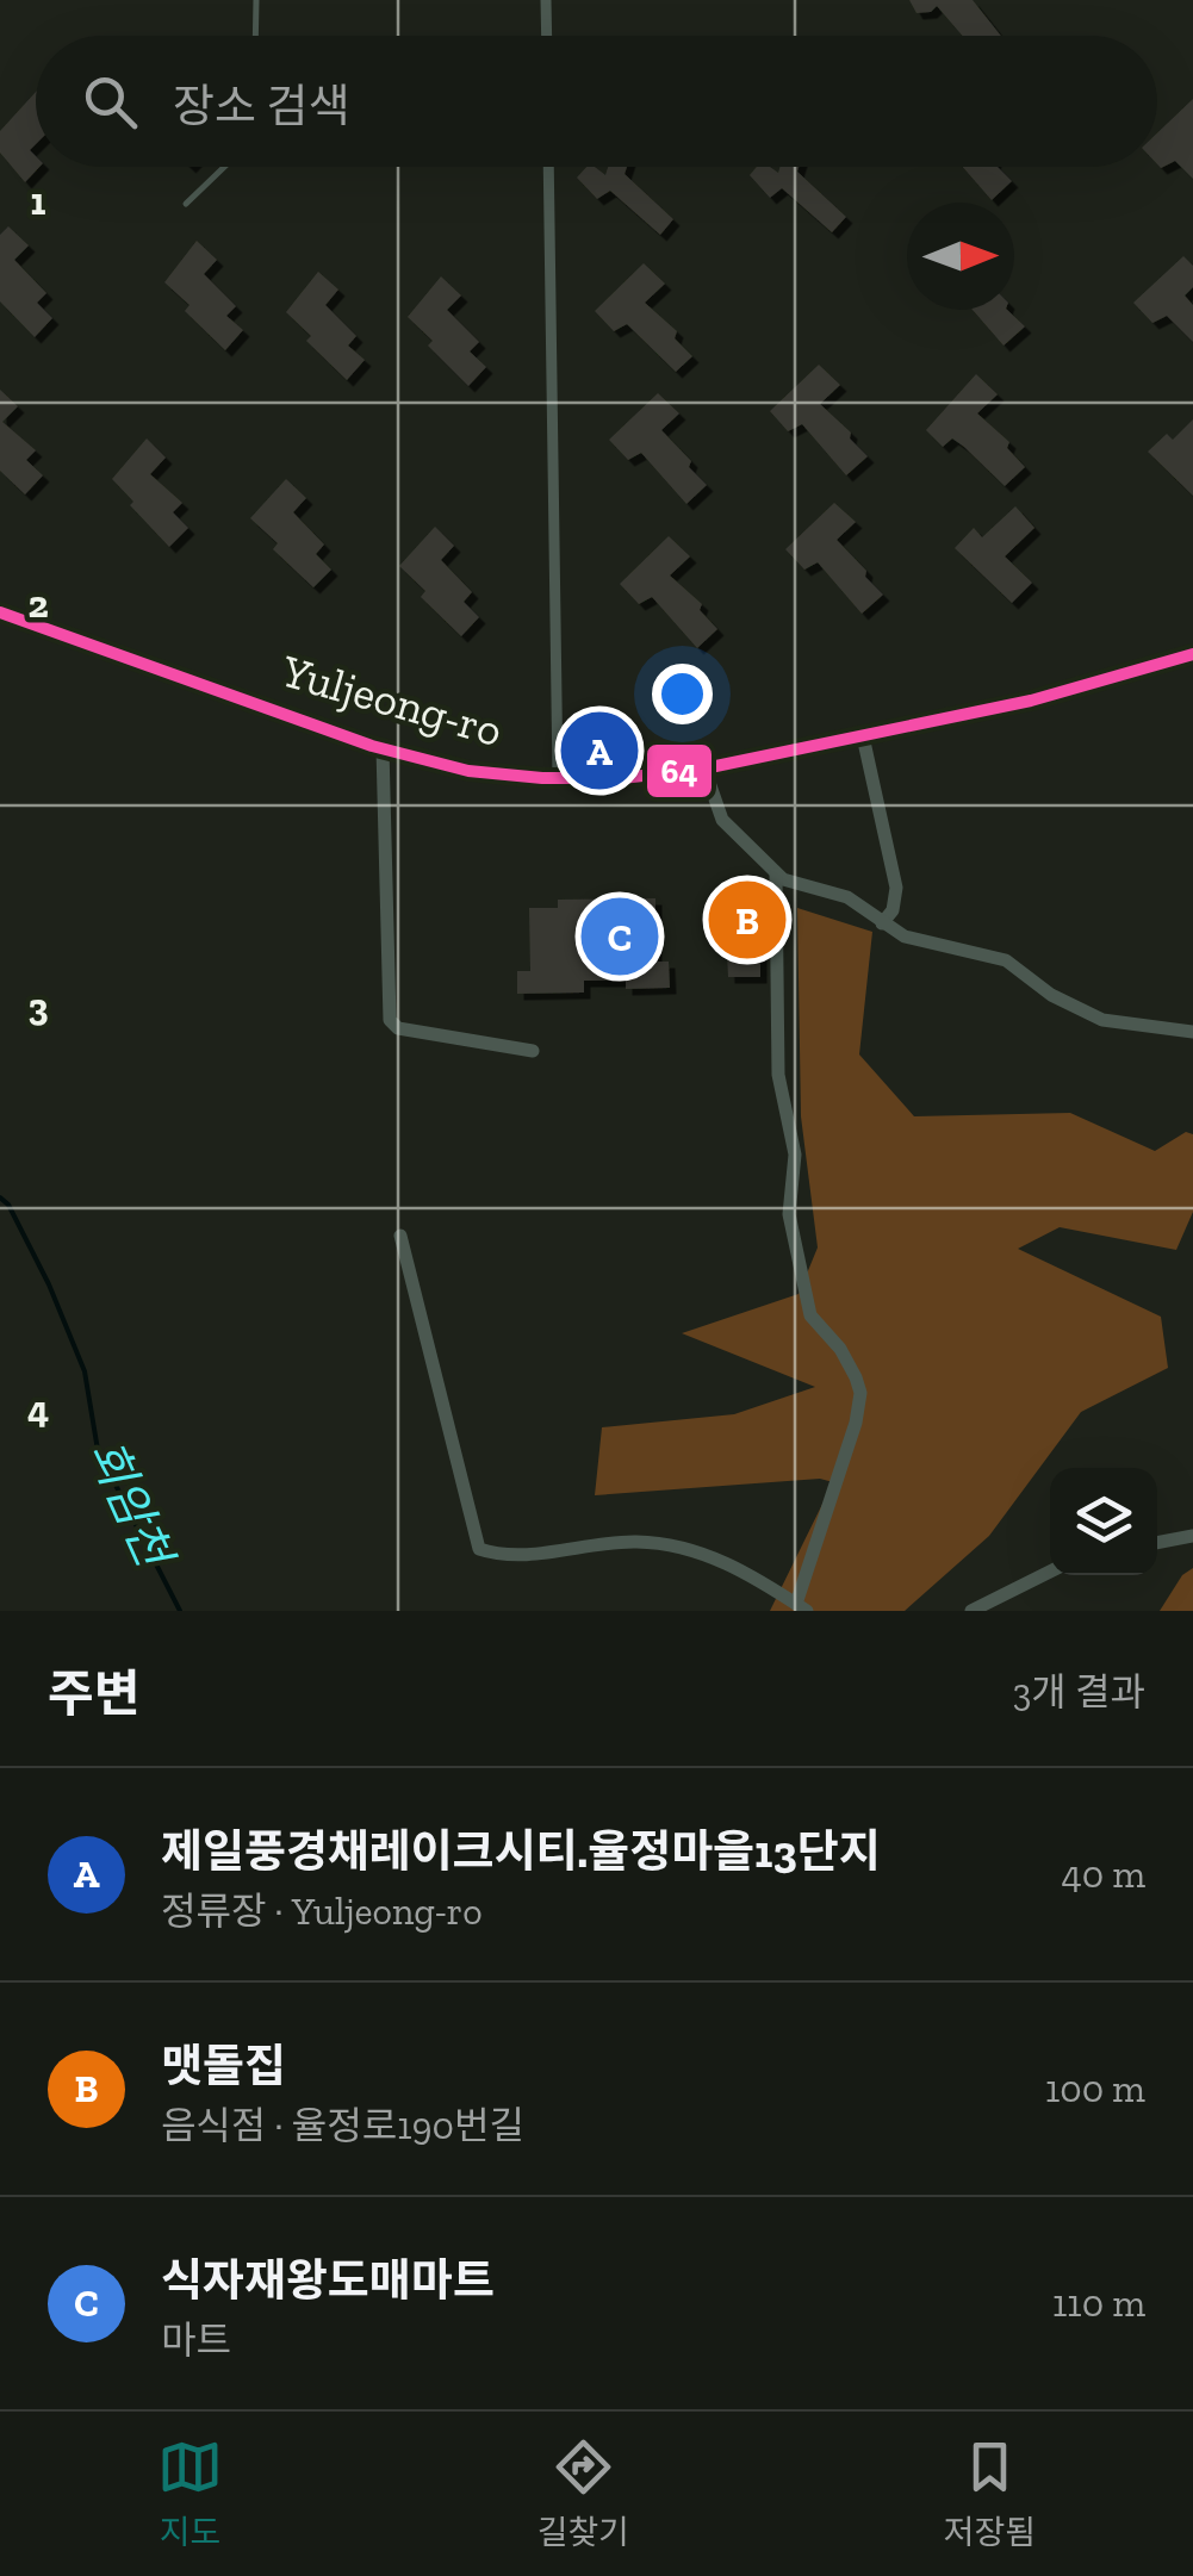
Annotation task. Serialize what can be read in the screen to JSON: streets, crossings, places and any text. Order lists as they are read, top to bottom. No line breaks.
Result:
{"streets":{"main road":["Yuljeong-ro"]},"water":["회암천"],"lines":["transit line 64"],"north":"right","page":{"search":"장소 검색","pins":["A","B","C"],"heading":["주변","3개 결과"],"list":[{"mark":"A","name":"제일풍경채레이크시티.율정마을13단지","note":"정류장 · Yuljeong-ro","value":"40 m"},{"mark":"B","name":"맷돌집","note":"음식점 · 율정로190번길","value":"100 m"},{"mark":"C","name":"식자재왕도매마트","note":"마트","value":"110 m"}],"nav":["지도","길찾기","저장됨"]},"grid":{"rows":["1","2","3","4"]}}
